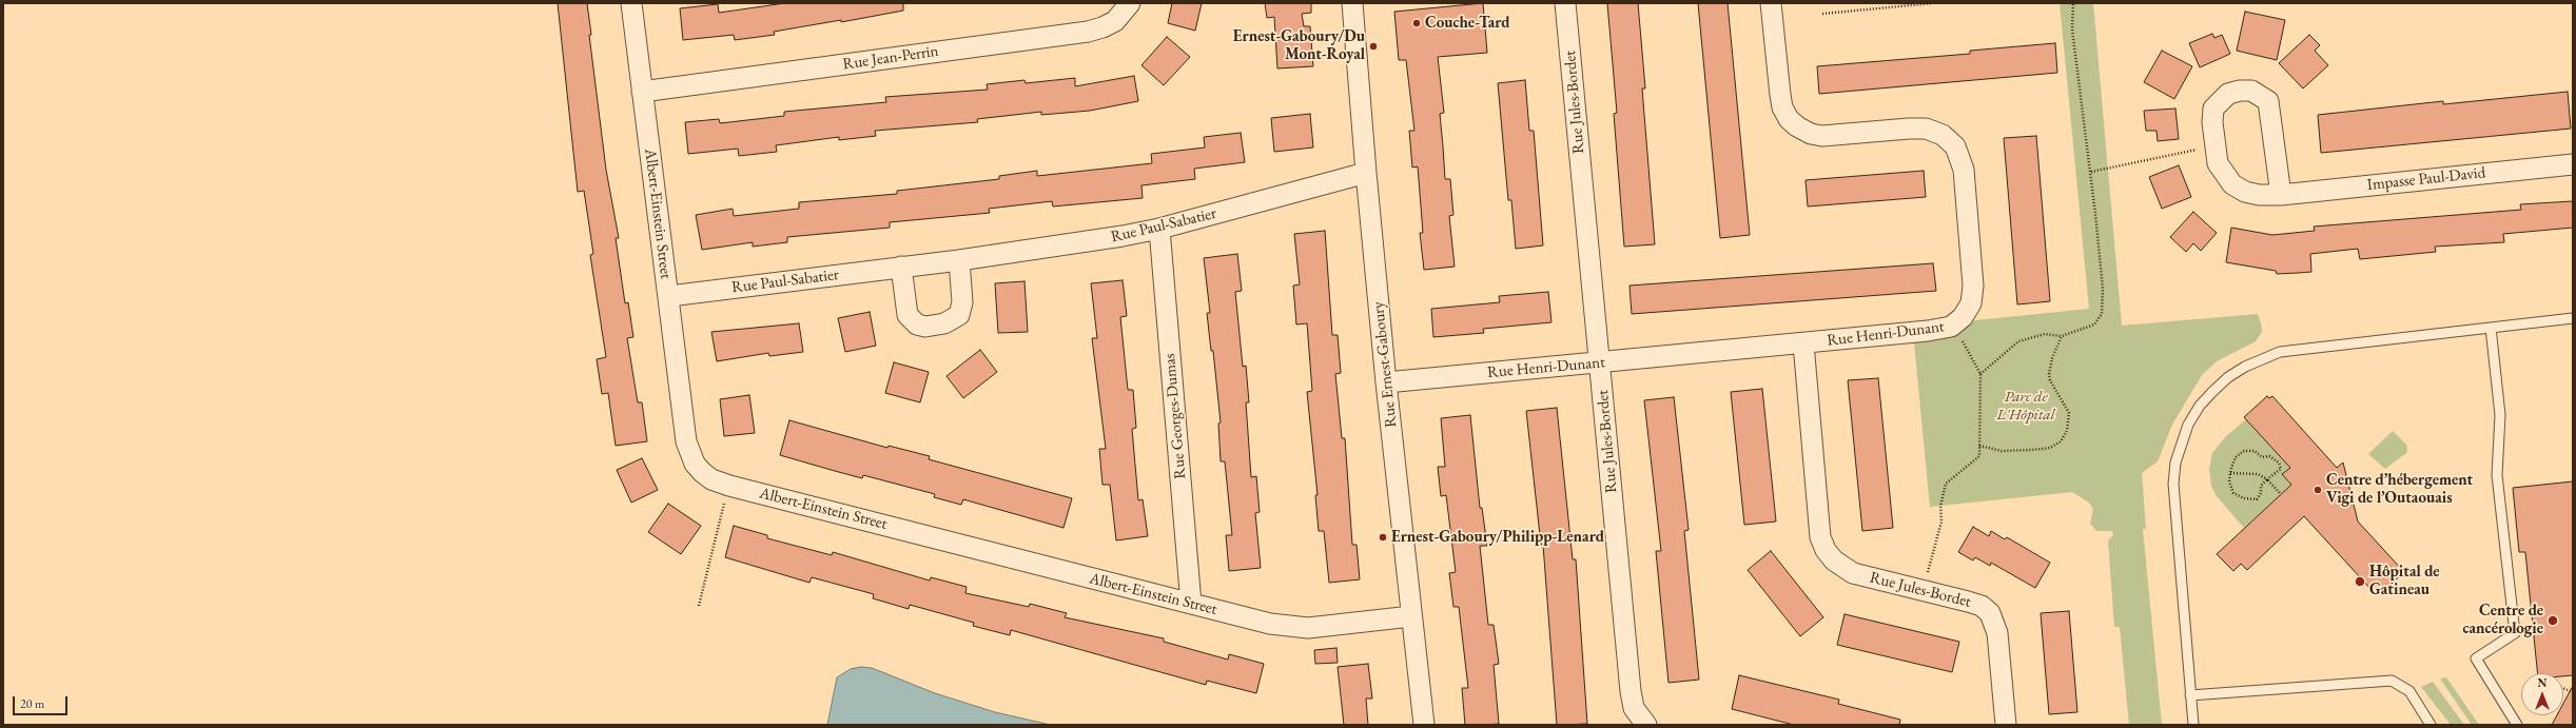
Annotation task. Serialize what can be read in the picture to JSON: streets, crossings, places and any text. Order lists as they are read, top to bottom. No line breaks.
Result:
{"streets":{"street":["Rue Jean-Perrin","Rue Jules-Bordet","Impasse Paul-David","Albert-Einstein Street","Rue Paul-Sabatier","Rue Henri-Dunant","Rue Ernest-Gaboury","Rue Georges-Dumas"]},"crossings":[["Rue Jean-Perrin","Albert-Einstein Street"],["Rue Jules-Bordet","Rue Henri-Dunant"],["Albert-Einstein Street","Rue Paul-Sabatier"],["Albert-Einstein Street","Rue Ernest-Gaboury"],["Albert-Einstein Street","Rue Georges-Dumas"],["Rue Paul-Sabatier","Rue Ernest-Gaboury"],["Rue Paul-Sabatier","Rue Georges-Dumas"],["Rue Henri-Dunant","Rue Ernest-Gaboury"]],"parks":["Parc de L'Hôpital"],"places":["Couche-Tard","Ernest-Gaboury/Du Mont-Royal","Centre d’hébergement Vigi de l’Outaouais","Ernest-Gaboury/Philipp-Lenard","Hôpital de Gatineau","Centre de cancérologie"],"scale_bar":"20 m","north":"top"}
